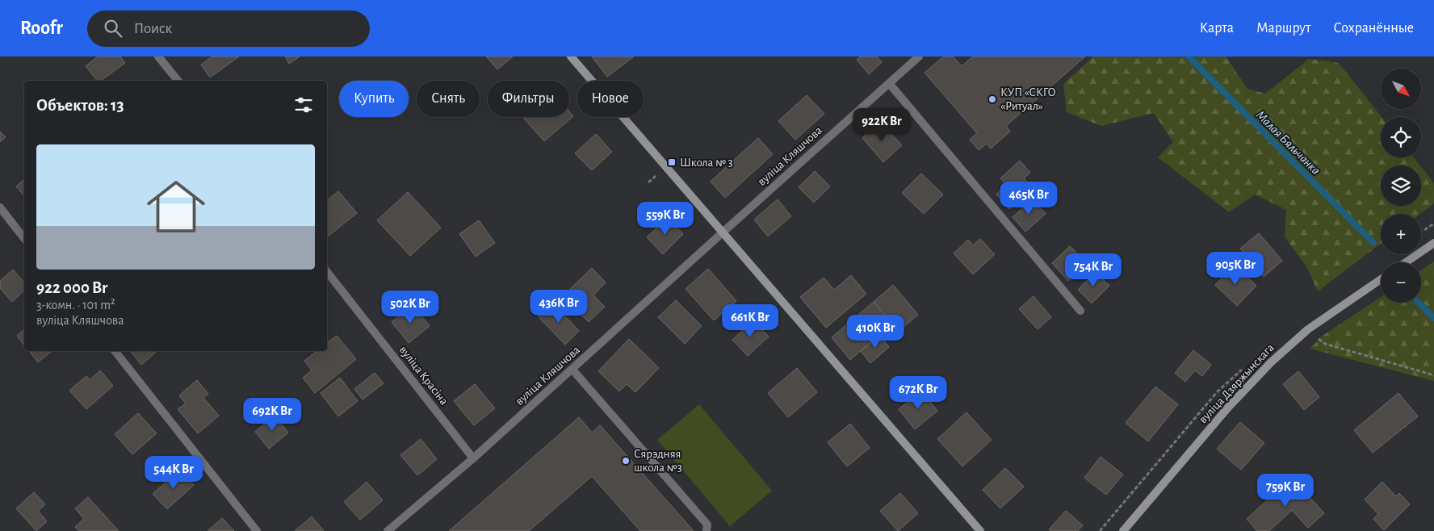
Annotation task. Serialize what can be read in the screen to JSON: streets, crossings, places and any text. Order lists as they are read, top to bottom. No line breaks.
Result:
{"streets":{"street":["вуліца Кляшчова","вуліца Красіна","вуліца Дзяржынскага"]},"crossings":[["вуліца Кляшчова","вуліца Красіна"]],"water":["Малая Бяльчанка"],"places":{"other":["КУП «СКГО «Ритуал»","Сярэдняя школа №3"],"transit":["Школа № 3"]},"north":"bottom right","page":{"header":"Roofr","search":"Поиск","nav":["Карта","Маршрут","Сохранённые"],"map_buttons":["+","−"],"chip":["Купить","Снять","Фильтры","Новое"],"heading":"Объектов: 13","price":["922K Br","465K Br","559K Br","905K Br","754K Br","436K Br","502K Br","661K Br","410K Br","672K Br","692K Br","544K Br","759K Br"],"list":[{"name":"922 000 Br","note":"3-комн. · 101 m² · вуліца Кляшчова"}]}}
